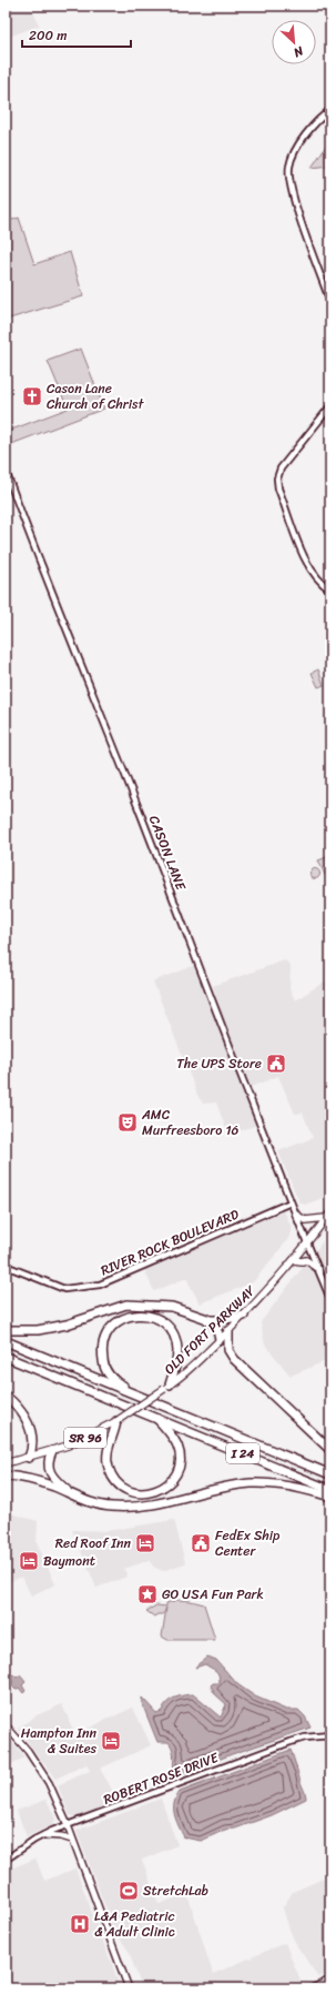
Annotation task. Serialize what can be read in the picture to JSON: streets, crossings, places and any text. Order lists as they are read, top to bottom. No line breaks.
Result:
{"streets":{"highway":["I 24"],"main road":["OLD FORT PARKWAY","SR 96"],"street":["CASON LANE","RIVER ROCK BOULEVARD","ROBERT ROSE DRIVE"]},"crossings":[["CASON LANE","RIVER ROCK BOULEVARD"],["CASON LANE","OLD FORT PARKWAY"]],"places":{"church":["Cason Lane Church of Christ"],"public building":["The UPS Store","FedEx Ship Center"],"theatre":["AMC Murfreesboro 16"],"hotel":["Red Roof Inn","Baymont","Hampton Inn & Suites"],"place":["GO USA Fun Park"],"sports":["StretchLab"],"hospital":["L&A Pediatric & Adult Clinic"]},"scale_bar":"200 m","north":"bottom right"}
